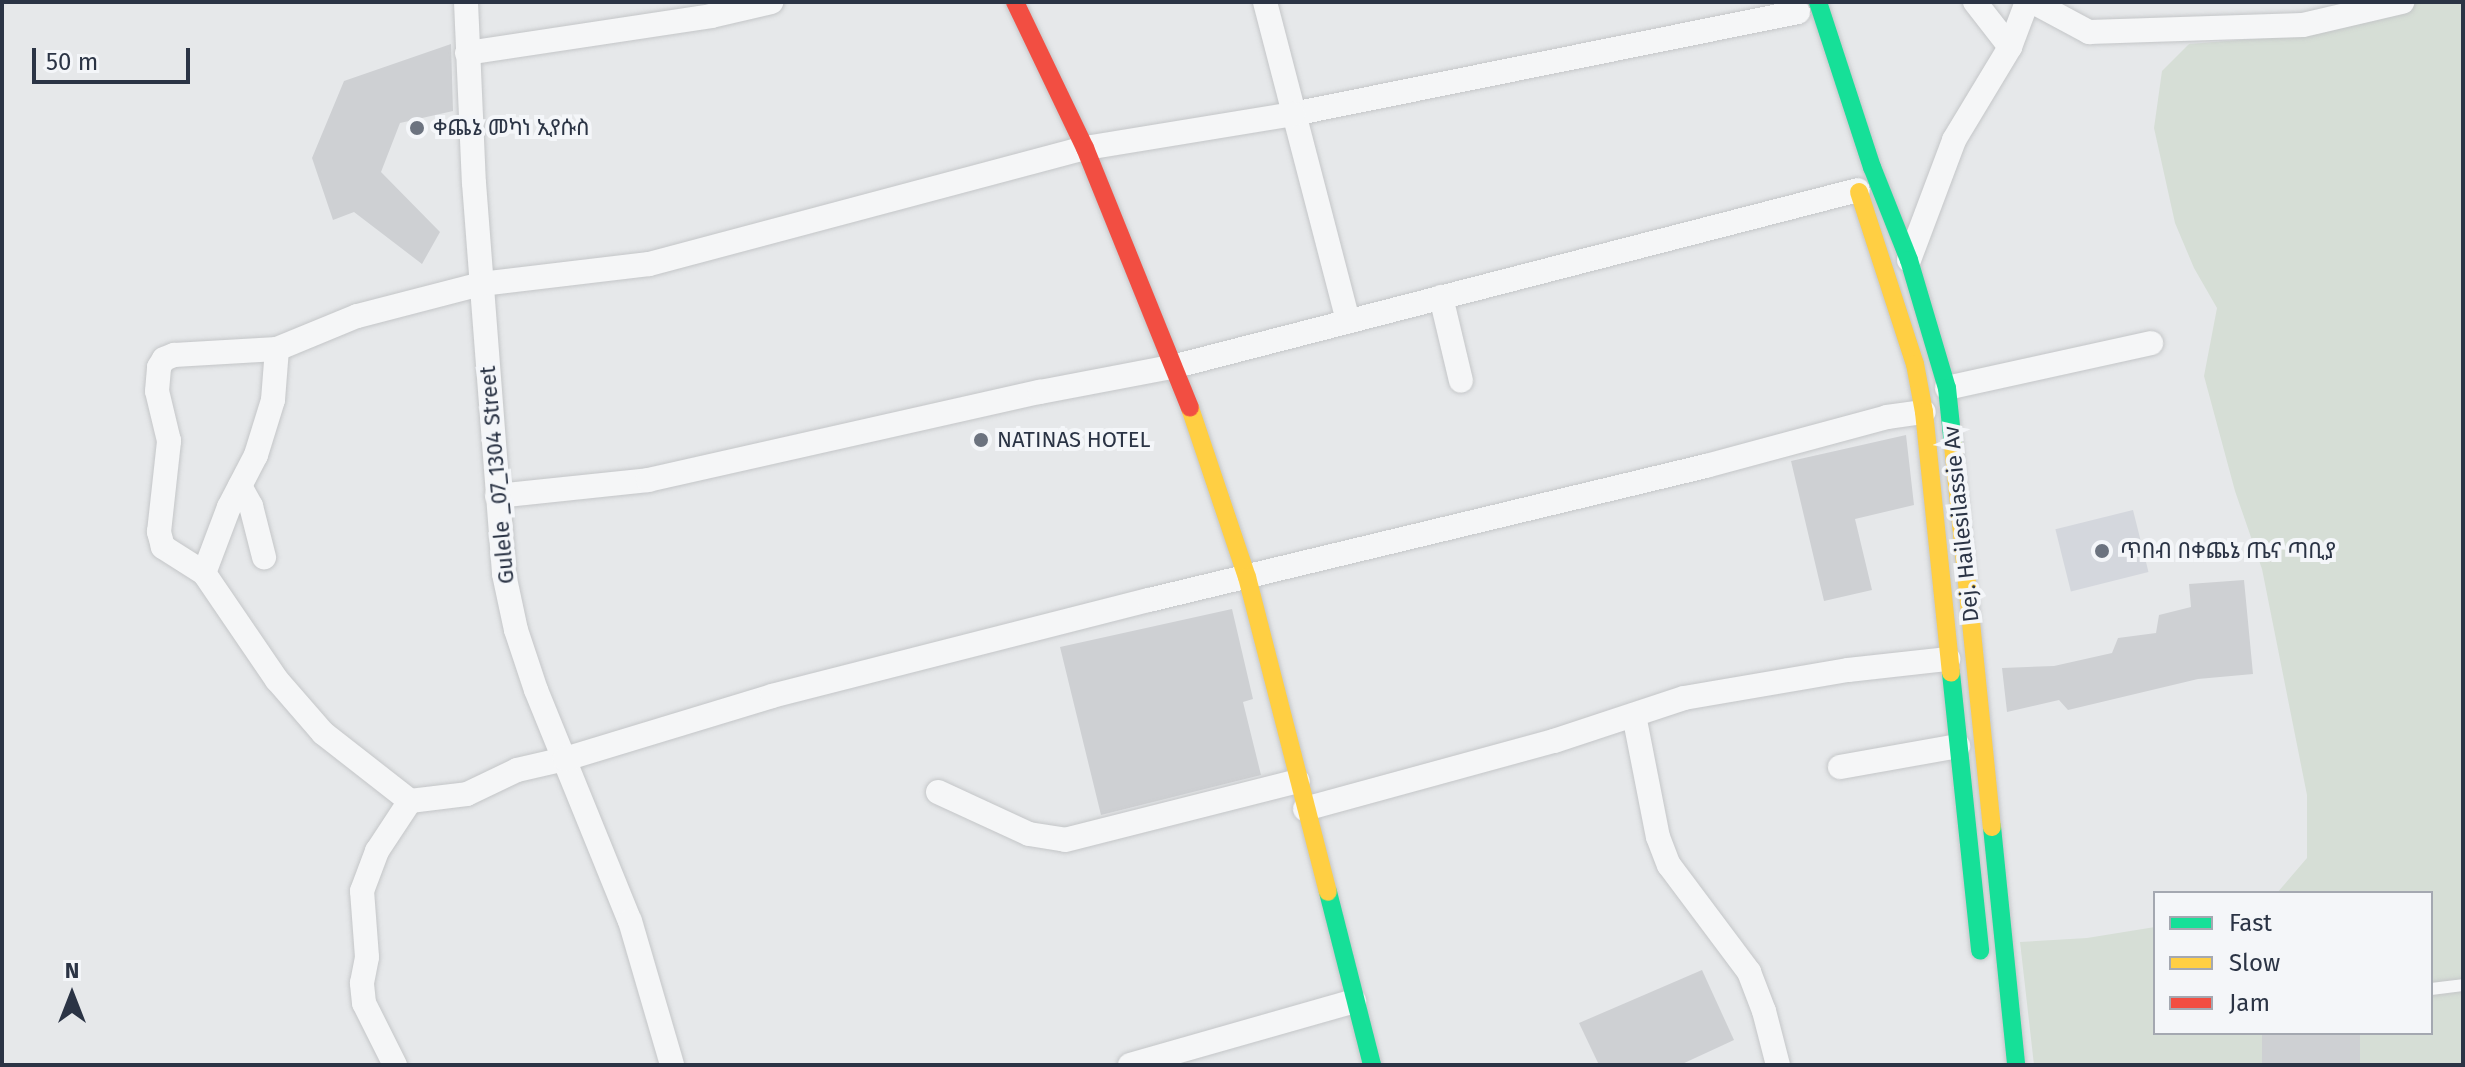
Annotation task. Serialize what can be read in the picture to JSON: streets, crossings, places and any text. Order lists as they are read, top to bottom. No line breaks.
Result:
{"streets":{"main road":["Dej. Hailesilassie Av"],"street":["Gulele _07_1304 Street"]},"places":["ቀጨኔ መካነ ኢየሱስ","NATINAS HOTEL","ጥበብ በቀጨኔ ጤና ጣቢያ"],"legend":["Fast","Slow","Jam"],"scale_bar":"50 m","north":"top"}
